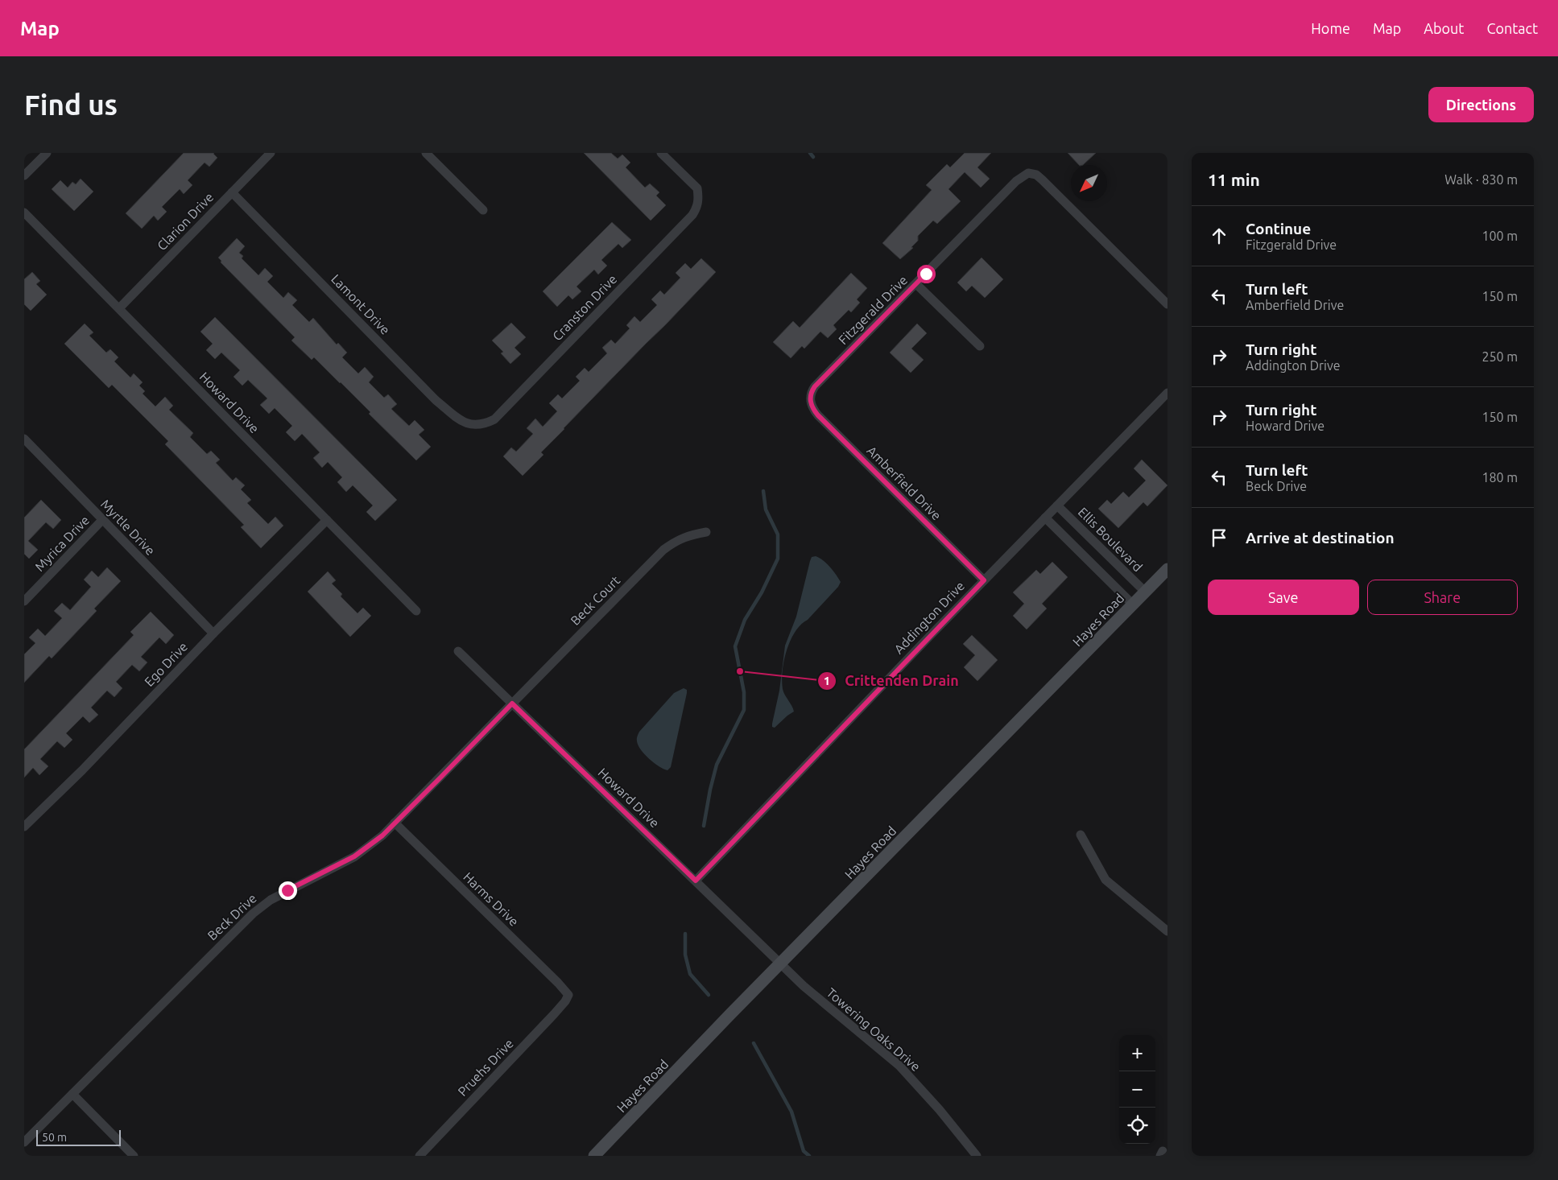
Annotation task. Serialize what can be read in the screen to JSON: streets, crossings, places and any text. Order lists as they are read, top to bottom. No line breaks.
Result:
{"streets":{"street":["Clarion Drive","Lamont Drive","Cranston Drive","Fitzgerald Drive","Howard Drive","Amberfield Drive","Myrtle Drive","Ellis Boulevard","Myrica Drive","Beck Court","Addington Drive","Hayes Road","Ego Drive","Harms Drive","Beck Drive","Towering Oaks Drive","Pruehs Drive"]},"crossings":[["Clarion Drive","Lamont Drive"],["Clarion Drive","Howard Drive"],["Lamont Drive","Cranston Drive"],["Fitzgerald Drive","Amberfield Drive"],["Howard Drive","Beck Court"],["Howard Drive","Addington Drive"],["Howard Drive","Hayes Road"],["Howard Drive","Ego Drive"],["Howard Drive","Beck Drive"],["Howard Drive","Towering Oaks Drive"],["Amberfield Drive","Addington Drive"],["Myrtle Drive","Myrica Drive"],["Myrtle Drive","Ego Drive"],["Ellis Boulevard","Addington Drive"],["Ellis Boulevard","Hayes Road"],["Beck Court","Beck Drive"],["Hayes Road","Towering Oaks Drive"],["Harms Drive","Beck Drive"],["Harms Drive","Pruehs Drive"]],"places":["Crittenden Drain"],"scale_bar":"50 m","north":"bottom left","page":{"header":"Map","nav":["Home","Map","About","Contact"],"buttons":["Directions",["Save","Share"]],"title":"Find us","heading":["11 min","Walk · 830 m"],"list":[["Continue","Fitzgerald Drive","100 m"],["Turn left","Amberfield Drive","150 m"],["Turn right","Addington Drive","250 m"],["Turn right","Howard Drive","150 m"],["Turn left","Beck Drive","180 m"],"Arrive at destination"],"map_buttons":["+","−"],"scale":"50 m"}}
